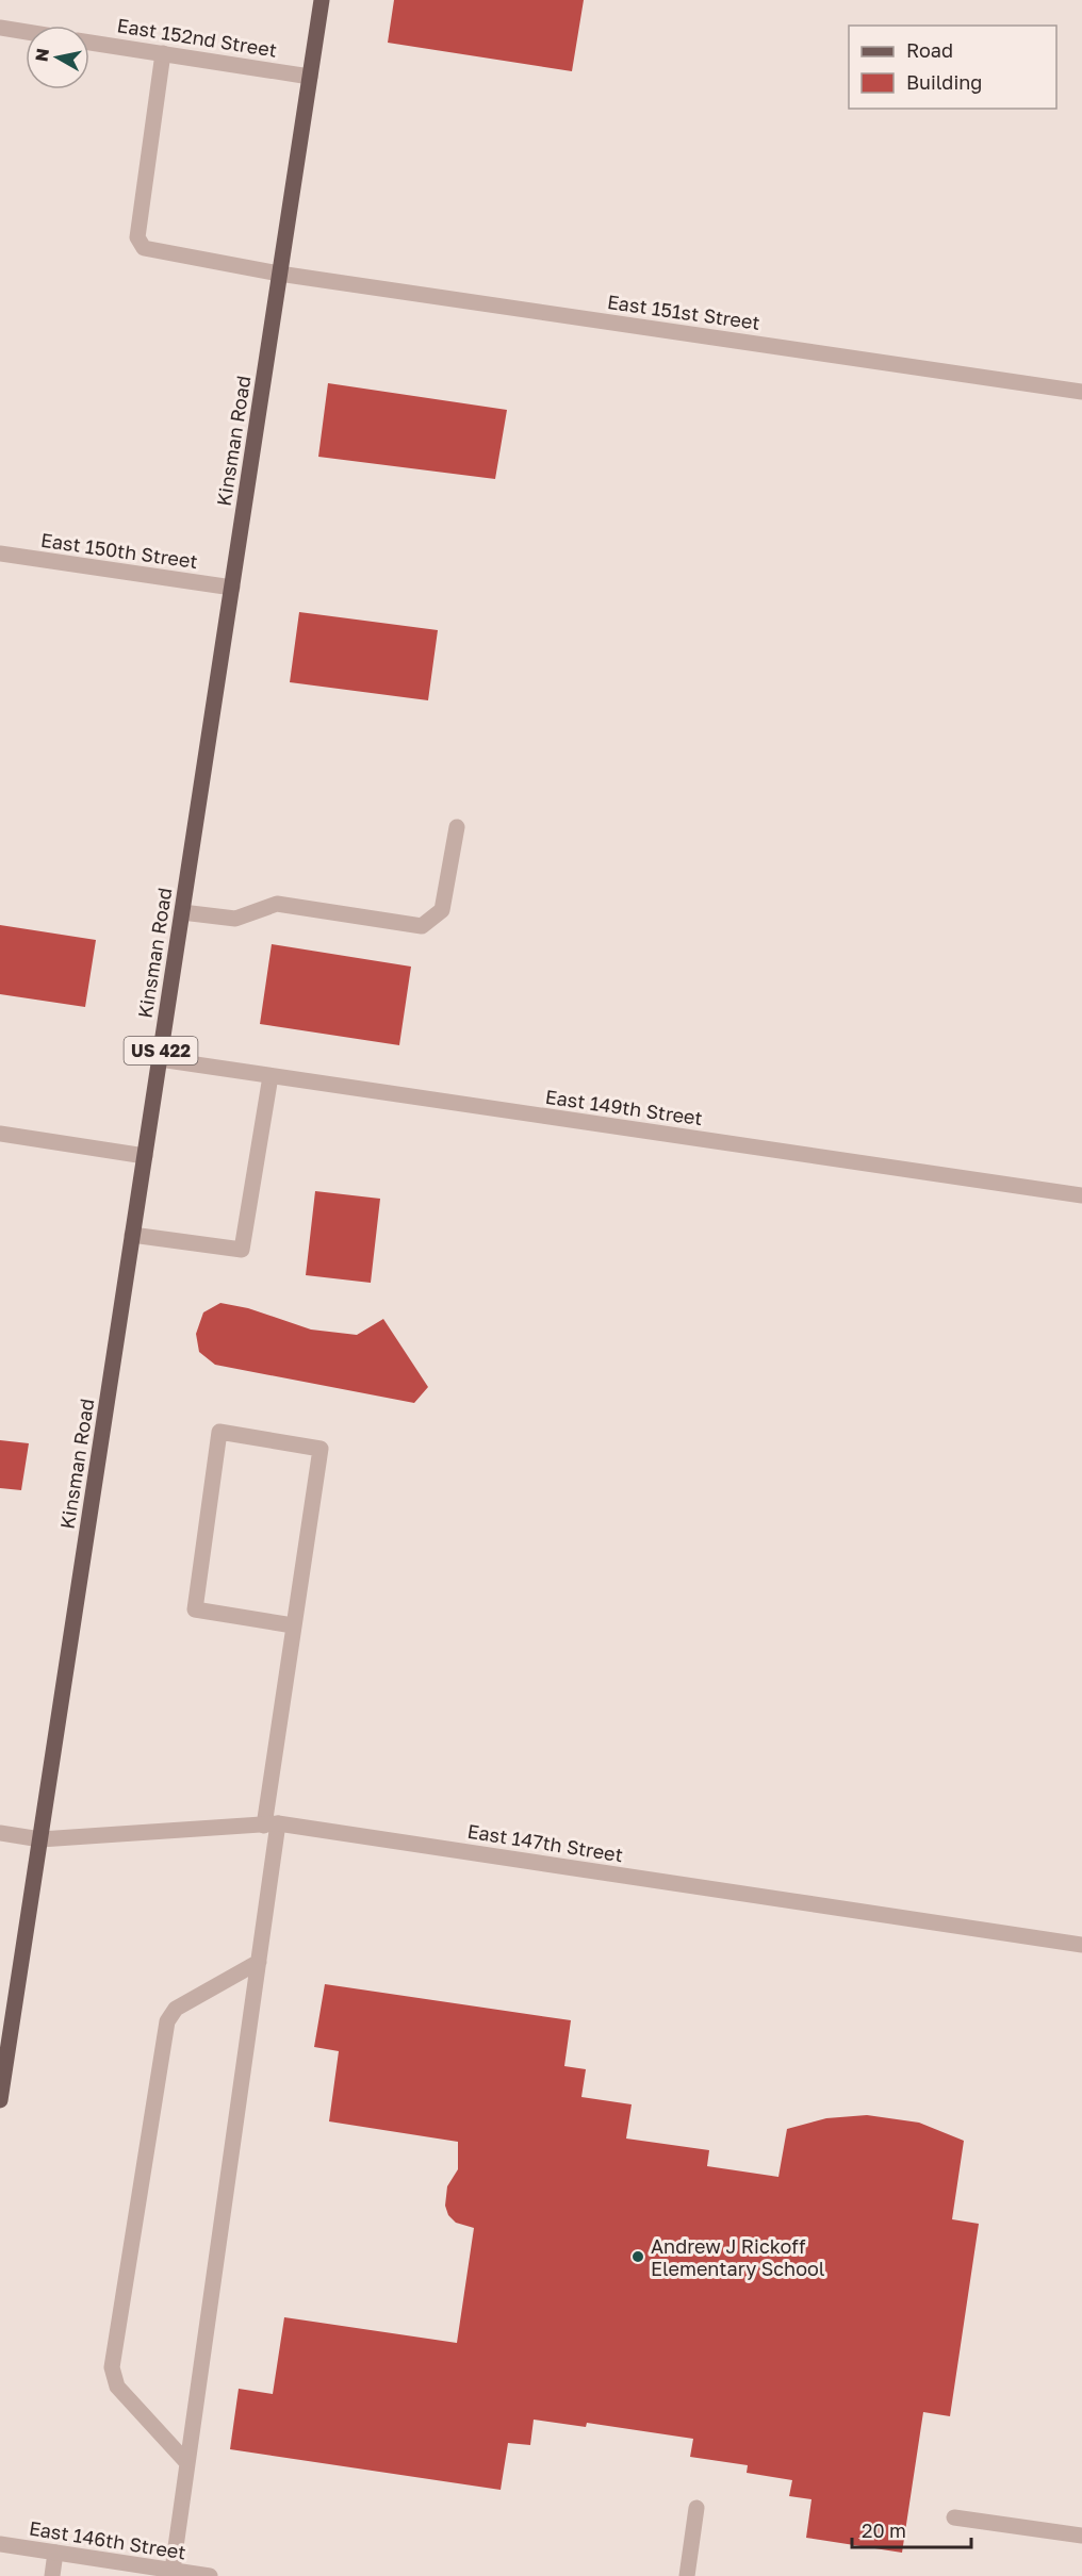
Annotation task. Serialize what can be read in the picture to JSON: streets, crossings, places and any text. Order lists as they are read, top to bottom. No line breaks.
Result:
{"streets":{"main road":["Kinsman Road","US 422"],"street":["East 152nd Street","East 151st Street","East 150th Street","East 149th Street","East 147th Street","East 146th Street"]},"crossings":[["East 152nd Street","East 151st Street"],["East 152nd Street","Kinsman Road"],["East 151st Street","Kinsman Road"],["Kinsman Road","East 150th Street"],["Kinsman Road","East 149th Street"],["Kinsman Road","East 147th Street"]],"places":["Andrew J Rickoff Elementary School"],"legend":["Road","Building"],"scale_bar":"20 m","north":"left"}
